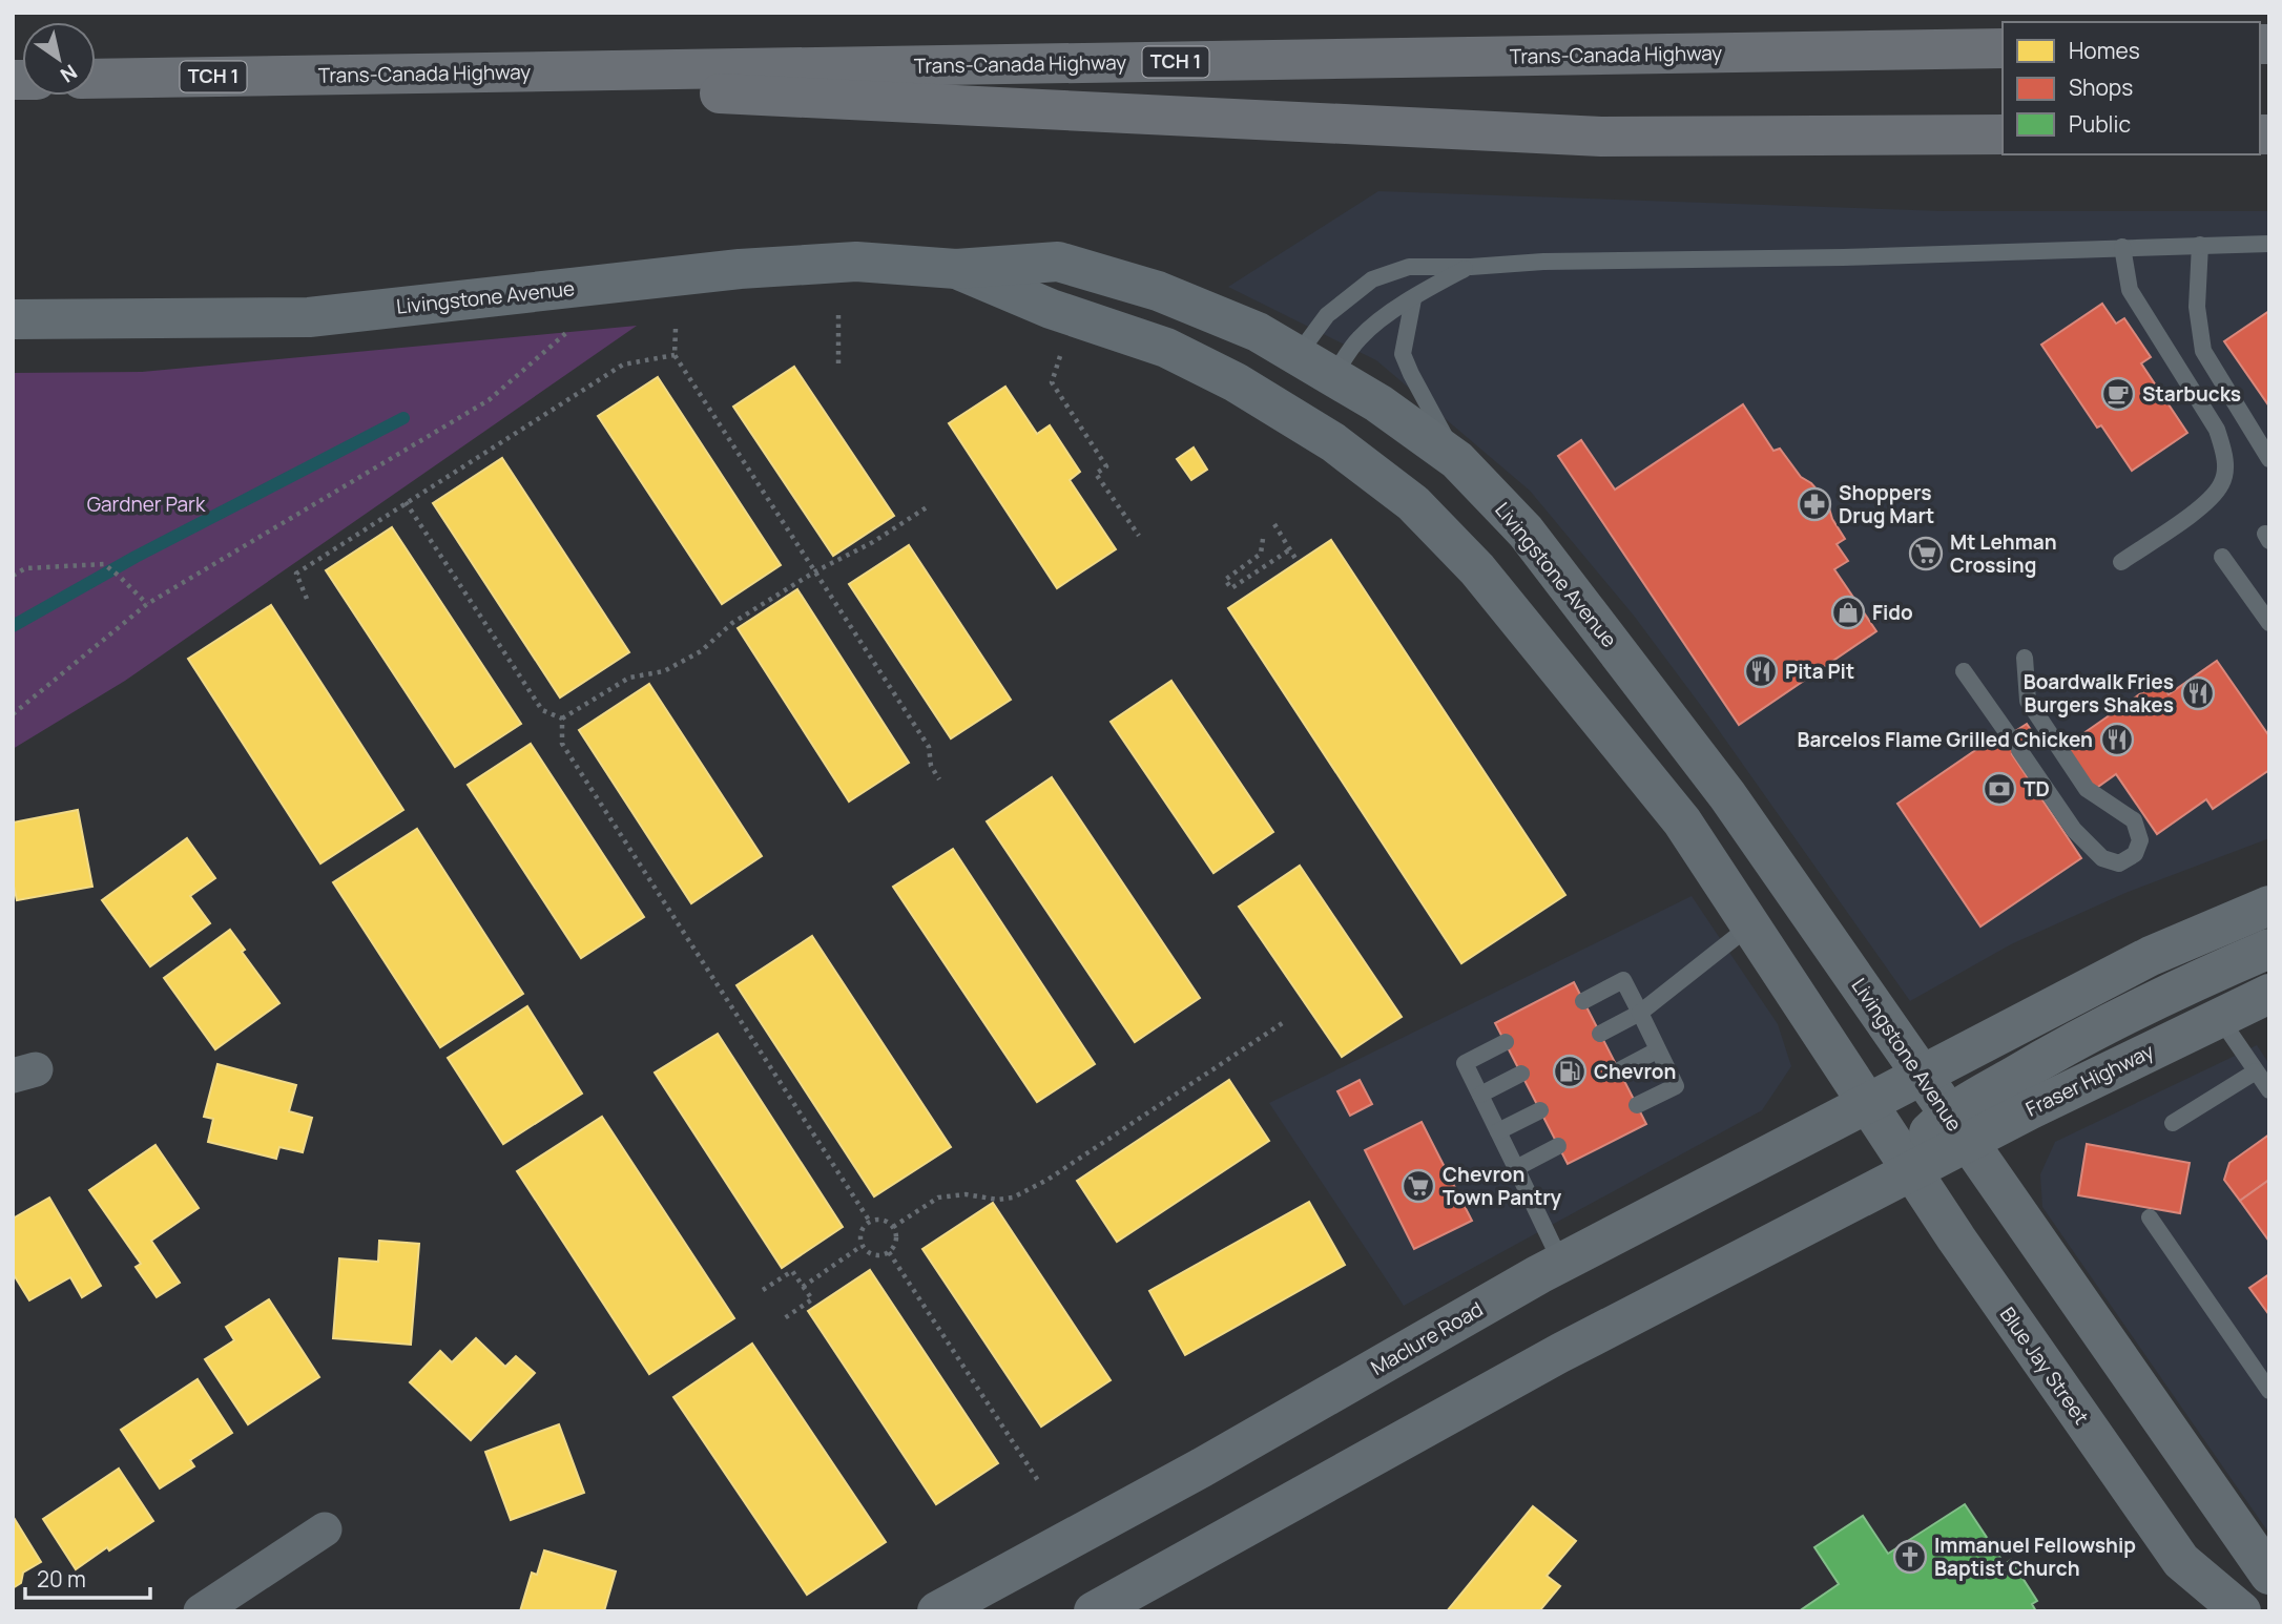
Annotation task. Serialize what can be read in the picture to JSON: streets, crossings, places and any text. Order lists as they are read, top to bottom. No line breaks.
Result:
{"streets":{"highway":["Trans-Canada Highway","TCH 1"],"street":["Livingstone Avenue","Fraser Highway","Maclure Road","Blue Jay Street"]},"crossings":[["Livingstone Avenue","Fraser Highway"],["Livingstone Avenue","Maclure Road"],["Livingstone Avenue","Blue Jay Street"],["Fraser Highway","Blue Jay Street"],["Maclure Road","Blue Jay Street"]],"parks":["Gardner Park"],"places":{"cafe":["Starbucks"],"pharmacy":["Shoppers Drug Mart"],"supermarket":["Mt Lehman Crossing","Chevron Town Pantry"],"shop":["Fido"],"restaurant":["Pita Pit","Boardwalk Fries Burgers Shakes","Barcelos Flame Grilled Chicken"],"bank":["TD"],"fuel station":["Chevron"],"church":["Immanuel Fellowship Baptist Church"]},"legend":["Homes","Shops","Public"],"scale_bar":"20 m","north":"bottom right"}
